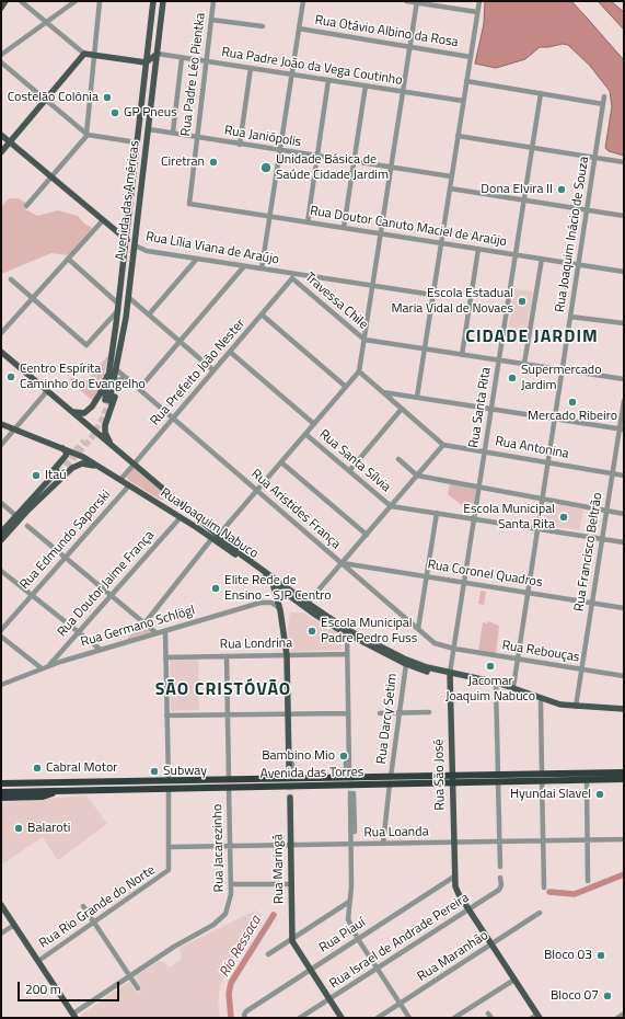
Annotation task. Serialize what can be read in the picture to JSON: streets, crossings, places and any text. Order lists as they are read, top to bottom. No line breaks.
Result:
{"streets":{"highway":["Avenida das Torres"],"main road":["Avenida das Américas","Rua Joaquim Nabuco","Rua São José","Rua Maringá"],"street":["Rua Otávio Albino da Rosa","Rua Padre João da Vega Coutinho","Rua Padre Léo Pientka","Rua Janiópolis","Rua Doutor Canuto Maciel de Araújo","Rua Joaquim Inácio de Souza","Rua Lília Viana de Araújo","Travessa Chile","Rua Prefeito João Nester","Rua Santa Rita","Rua Antonina","Rua Santa Sílvia","Rua Aristides França","Rua Edmundo Saporski","Rua Francisco Beltrão","Rua Coronel Quadros","Rua Doutor Jaime França","Rua Germano Schlögl","Rua Londrina","Rua Rebouças","Rua Darcy Setim","Rua Loanda","Rua Jacarezinho","Rua Rio Grande do Norte","Rua Piauí","Rua Israel de Andrade Pereira","Rua Maranhão"]},"crossings":[["Rua Padre João da Vega Coutinho","Rua Padre Léo Pientka"],["Rua Padre João da Vega Coutinho","Avenida das Américas"],["Rua Padre Léo Pientka","Rua Janiópolis"],["Rua Padre Léo Pientka","Rua Doutor Canuto Maciel de Araújo"],["Rua Janiópolis","Avenida das Américas"],["Avenida das Américas","Rua Lília Viana de Araújo"],["Avenida das Américas","Rua Aristides França"],["Rua Doutor Canuto Maciel de Araújo","Rua Joaquim Inácio de Souza"],["Rua Doutor Canuto Maciel de Araújo","Rua Santa Rita"],["Rua Joaquim Inácio de Souza","Rua Antonina"],["Rua Joaquim Inácio de Souza","Rua Joaquim Nabuco"],["Rua Joaquim Inácio de Souza","Rua Coronel Quadros"],["Rua Joaquim Inácio de Souza","Rua Rebouças"],["Rua Lília Viana de Araújo","Travessa Chile"],["Rua Lília Viana de Araújo","Rua Prefeito João Nester"],["Travessa Chile","Rua Prefeito João Nester"],["Rua Prefeito João Nester","Rua Aristides França"],["Rua Prefeito João Nester","Rua Joaquim Nabuco"],["Rua Santa Rita","Rua Antonina"],["Rua Santa Rita","Rua Aristides França"],["Rua Santa Rita","Rua Joaquim Nabuco"],["Rua Santa Rita","Rua Coronel Quadros"],["Rua Santa Rita","Rua Rebouças"],["Rua Santa Rita","Rua São José"],["Rua Antonina","Rua Francisco Beltrão"],["Rua Aristides França","Rua Coronel Quadros"],["Rua Aristides França","Rua Rebouças"],["Rua Joaquim Nabuco","Rua Edmundo Saporski"],["Rua Joaquim Nabuco","Rua Francisco Beltrão"],["Rua Joaquim Nabuco","Rua Doutor Jaime França"],["Rua Joaquim Nabuco","Rua Darcy Setim"],["Rua Joaquim Nabuco","Rua São José"],["Rua Francisco Beltrão","Rua Coronel Quadros"],["Rua Francisco Beltrão","Rua Rebouças"],["Rua Doutor Jaime França","Rua Germano Schlögl"],["Rua Londrina","Rua Jacarezinho"],["Rua Darcy Setim","Avenida das Torres"],["Rua Darcy Setim","Rua Loanda"],["Avenida das Torres","Rua São José"],["Avenida das Torres","Rua Jacarezinho"],["Rua São José","Rua Loanda"],["Rua São José","Rua Piauí"],["Rua São José","Rua Israel de Andrade Pereira"],["Rua São José","Rua Maranhão"],["Rua Loanda","Rua Jacarezinho"],["Rua Loanda","Rua Maringá"],["Rua Loanda","Rua Rio Grande do Norte"]],"districts":["CIDADE JARDIM","SÃO CRISTÓVÃO"],"water":["Rio Ressaca"],"places":["Costelão Colônia","GP Pneus","Ciretran","Unidade Básica de Saúde Cidade Jardim","Dona Elvira II","Escola Estadual Maria Vidal de Novaes","Centro Espírita Caminho do Evangelho","Supermercado Jardim","Mercado Ribeiro","Itaú","Escola Municipal Santa Rita","Elite Rede de Ensino - SJP Centro","Escola Municipal Padre Pedro Fuss","Jacomar Joaquim Nabuco","Bambino Mio","Cabral Motor","Subway","Hyundai Slavel","Balaroti","Bloco 03","Bloco 07"],"scale_bar":"200 m"}
